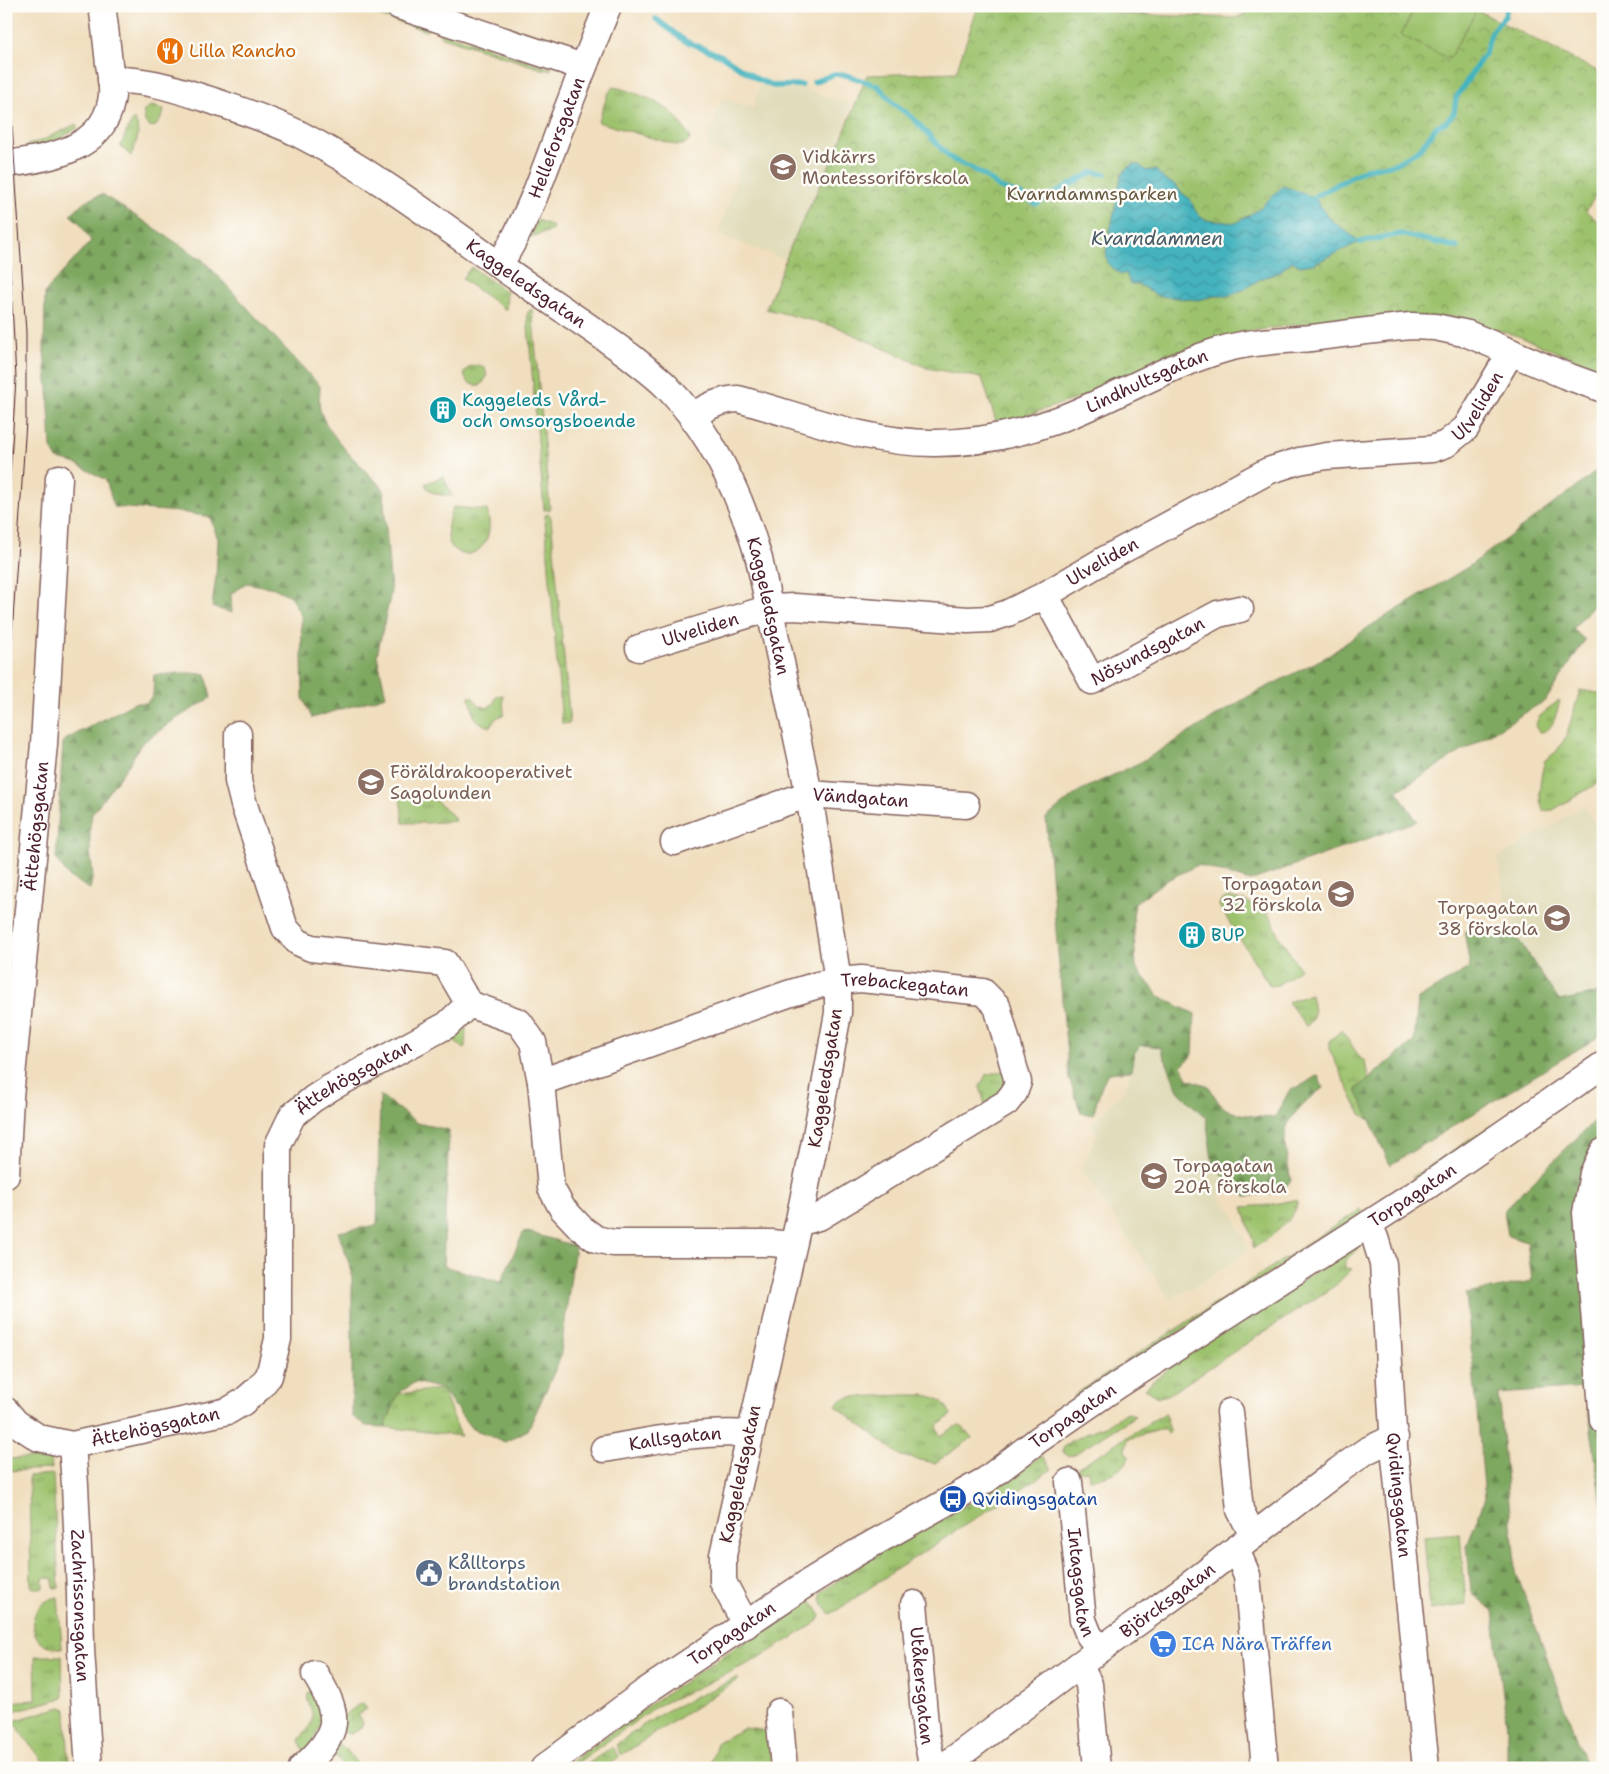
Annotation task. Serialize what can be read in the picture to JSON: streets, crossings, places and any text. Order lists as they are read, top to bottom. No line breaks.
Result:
{"streets":{"street":["Helleforsgatan","Kaggeledsgatan","Lindhultsgatan","Ulveliden","Nösundsgatan","Vändgatan","Ättehögsgatan","Trebackegatan","Torpagatan","Kallsgatan","Qvidingsgatan","Intagsgatan","Björcksgatan","Zachrissonsgatan","Utåkersgatan"]},"crossings":[["Helleforsgatan","Kaggeledsgatan"],["Kaggeledsgatan","Lindhultsgatan"],["Kaggeledsgatan","Ulveliden"],["Kaggeledsgatan","Vändgatan"],["Kaggeledsgatan","Trebackegatan"],["Kaggeledsgatan","Torpagatan"],["Kaggeledsgatan","Kallsgatan"],["Lindhultsgatan","Ulveliden"],["Ulveliden","Nösundsgatan"],["Ättehögsgatan","Zachrissonsgatan"],["Torpagatan","Qvidingsgatan"],["Qvidingsgatan","Björcksgatan"],["Intagsgatan","Björcksgatan"]],"water":["Kvarndammen"],"parks":["Kvarndammsparken"],"places":{"restaurant":["Lilla Rancho"],"school or university":["Vidkärrs Montessoriförskola","Föräldrakooperativet Sagolunden","Torpagatan 32 förskola","Torpagatan 38 förskola","Torpagatan 20A förskola"],"building":["Kaggeleds Vård- och omsorgsboende","BUP"],"bus stop":["Qvidingsgatan"],"public building":["Kålltorps brandstation"],"supermarket":["ICA Nära Träffen"]}}
